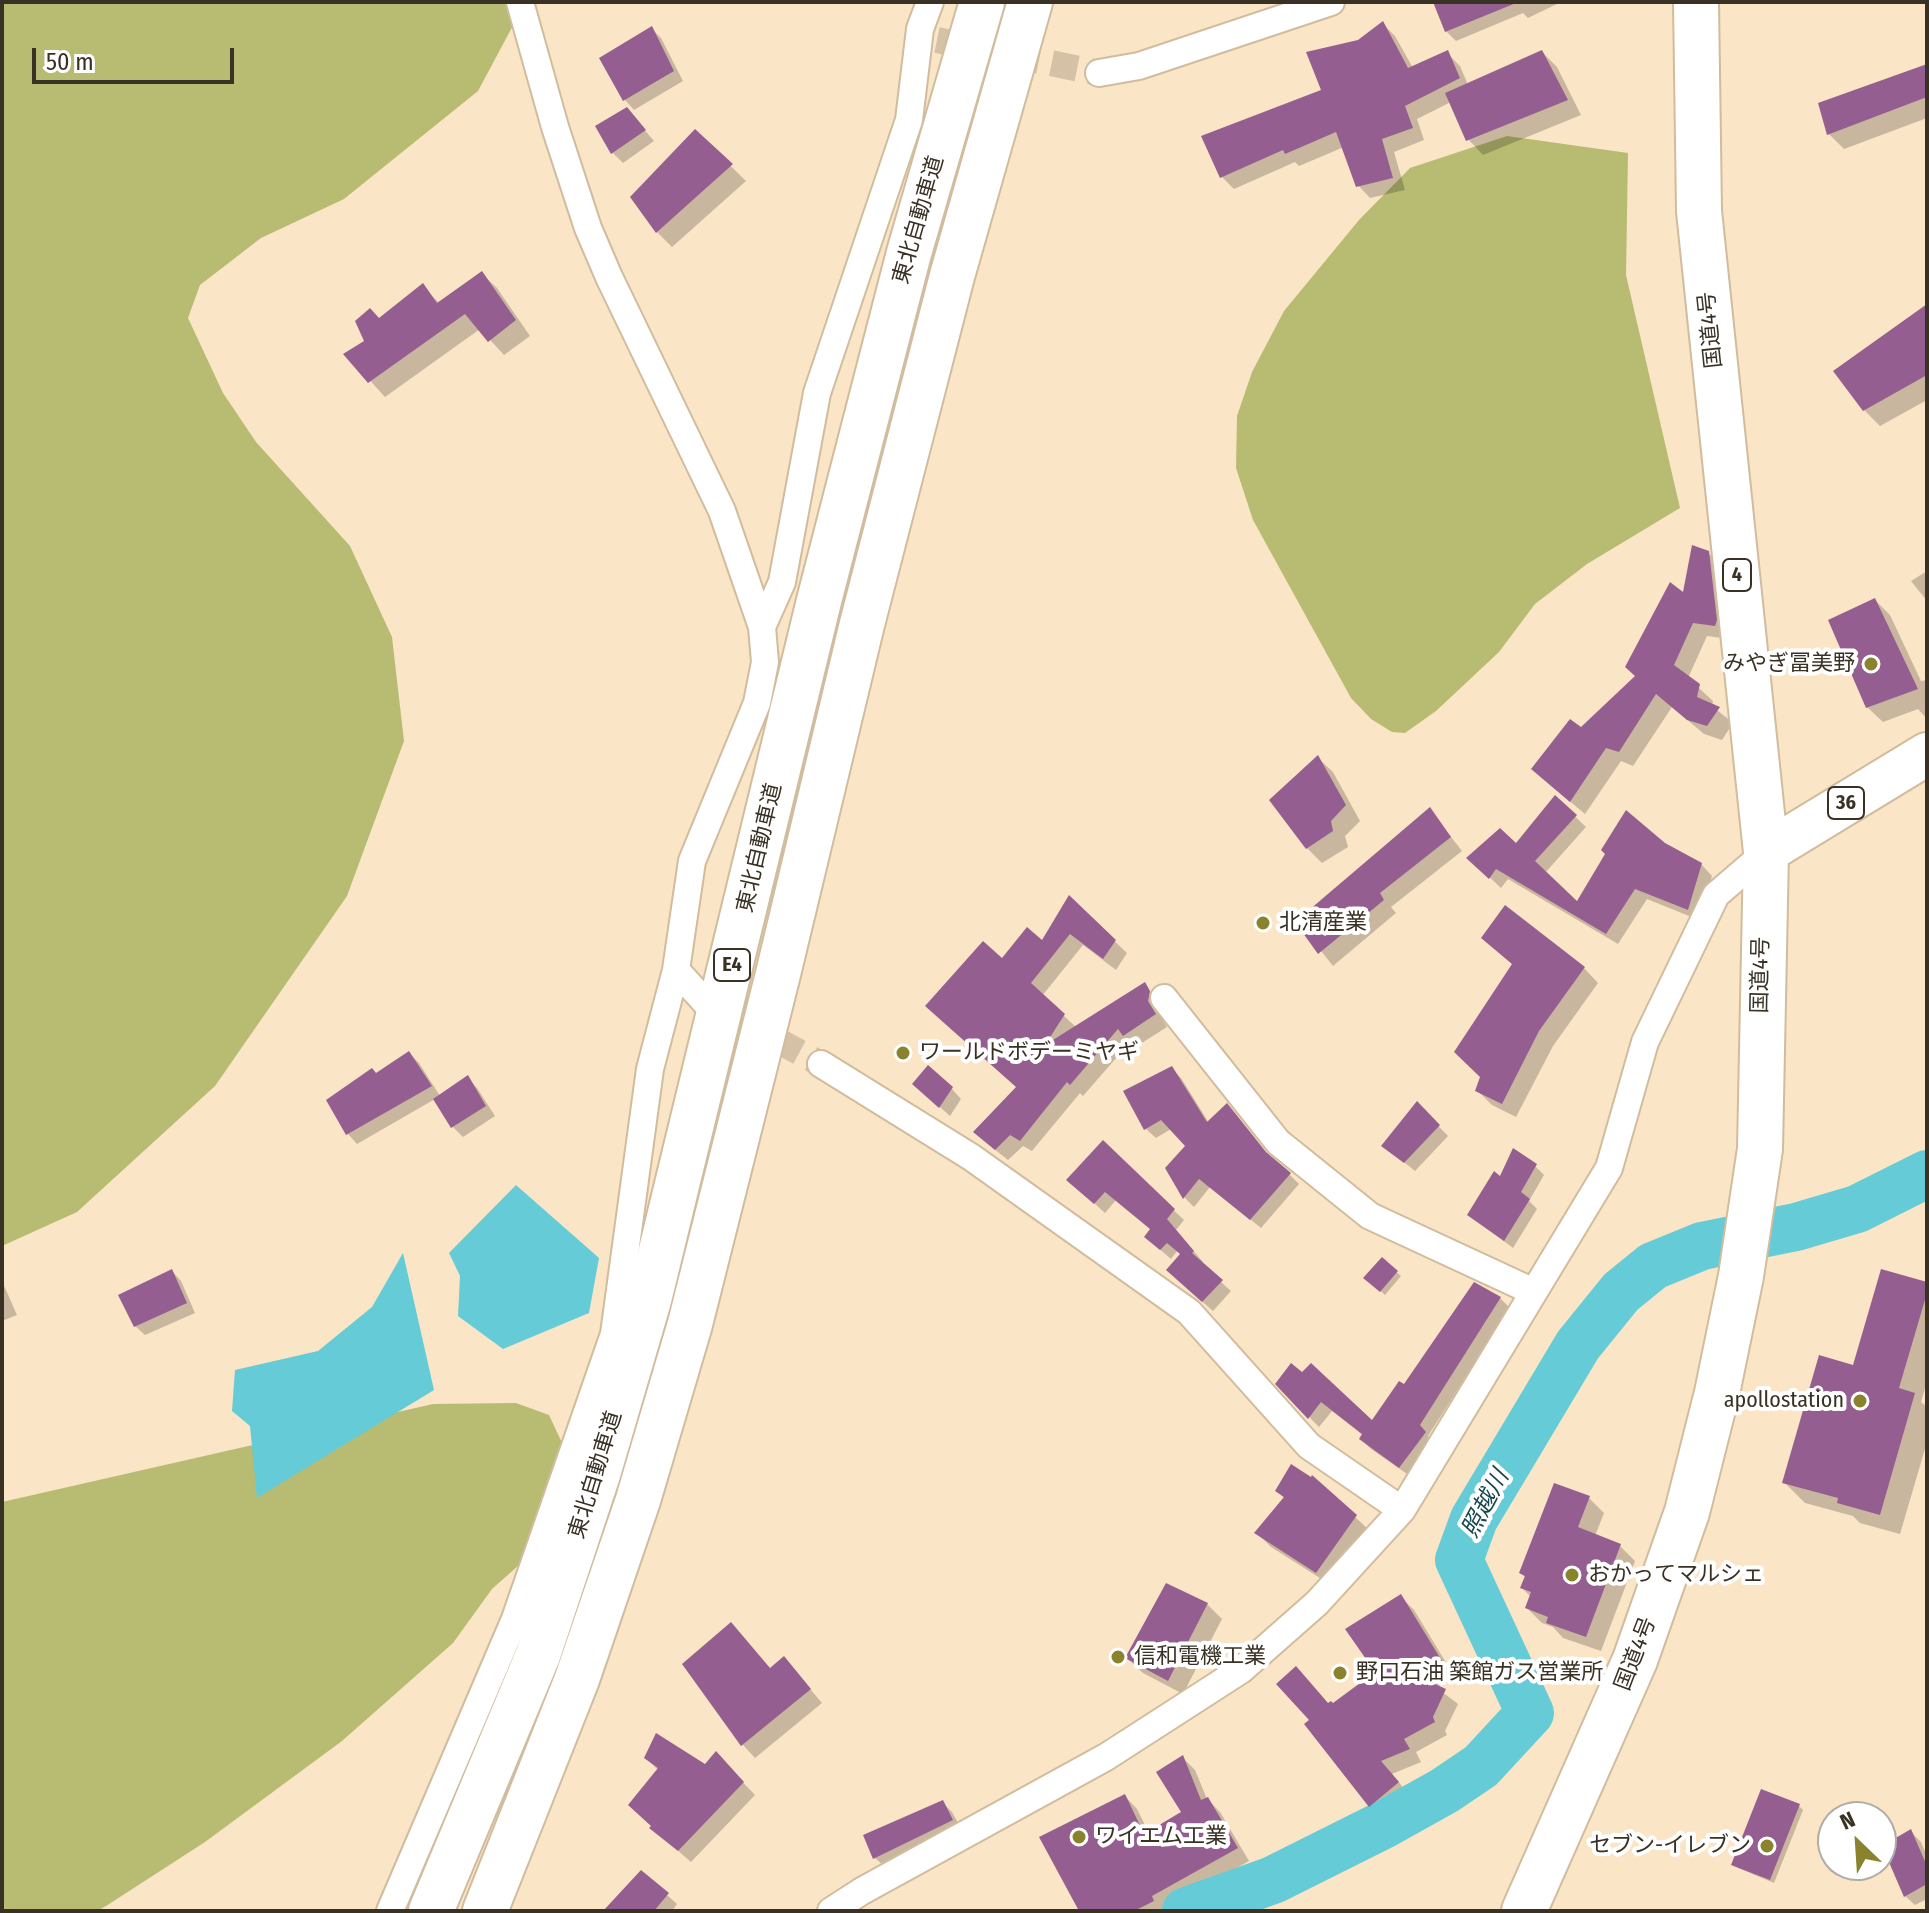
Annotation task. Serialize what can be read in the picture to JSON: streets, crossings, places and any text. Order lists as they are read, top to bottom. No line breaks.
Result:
{"streets":{"highway":["東北自動車道","国道4号","4","E4"],"main road":["36"]},"crossings":[["国道4号","36"]],"water":["照越川"],"places":["みやぎ冨美野","北清産業","ワールドボデーミヤギ","apollostation","おかってマルシェ","信和電機工業","野口石油 築館ガス営業所","ワイエム工業","セブン-イレブン"],"scale_bar":"50 m","north":"top left"}
